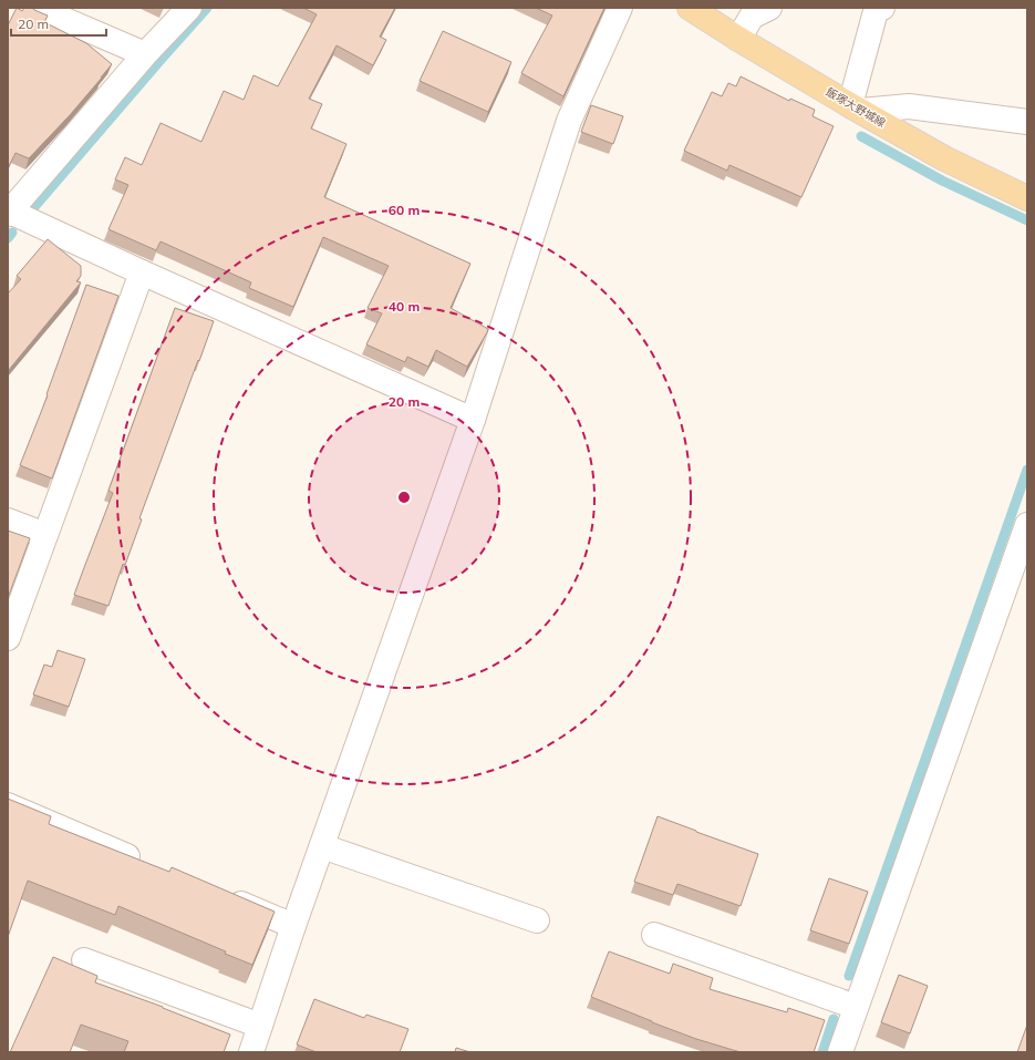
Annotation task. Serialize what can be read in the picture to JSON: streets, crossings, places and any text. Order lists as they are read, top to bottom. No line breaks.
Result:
{"streets":{"main road":["飯塚大野城線"]},"scale_bar":"20 m","rings":["60 m","40 m","20 m"]}
